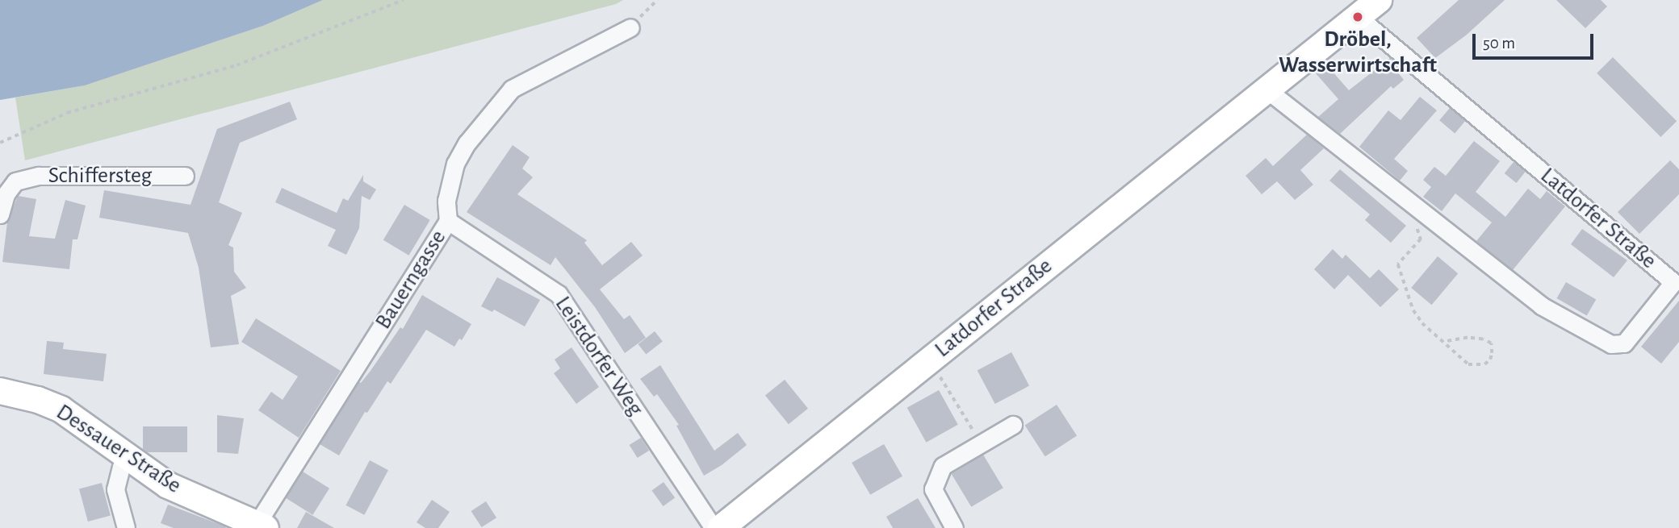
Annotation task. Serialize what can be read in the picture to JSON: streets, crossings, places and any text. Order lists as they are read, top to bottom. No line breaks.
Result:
{"streets":{"main road":["Latdorfer Straße","Dessauer Straße"],"street":["Schiffersteg","Bauerngasse","Leistdorfer Weg"]},"crossings":[["Bauerngasse","Leistdorfer Weg"],["Bauerngasse","Dessauer Straße"]],"places":["Dröbel, Wasserwirtschaft"],"scale_bar":"50 m"}
